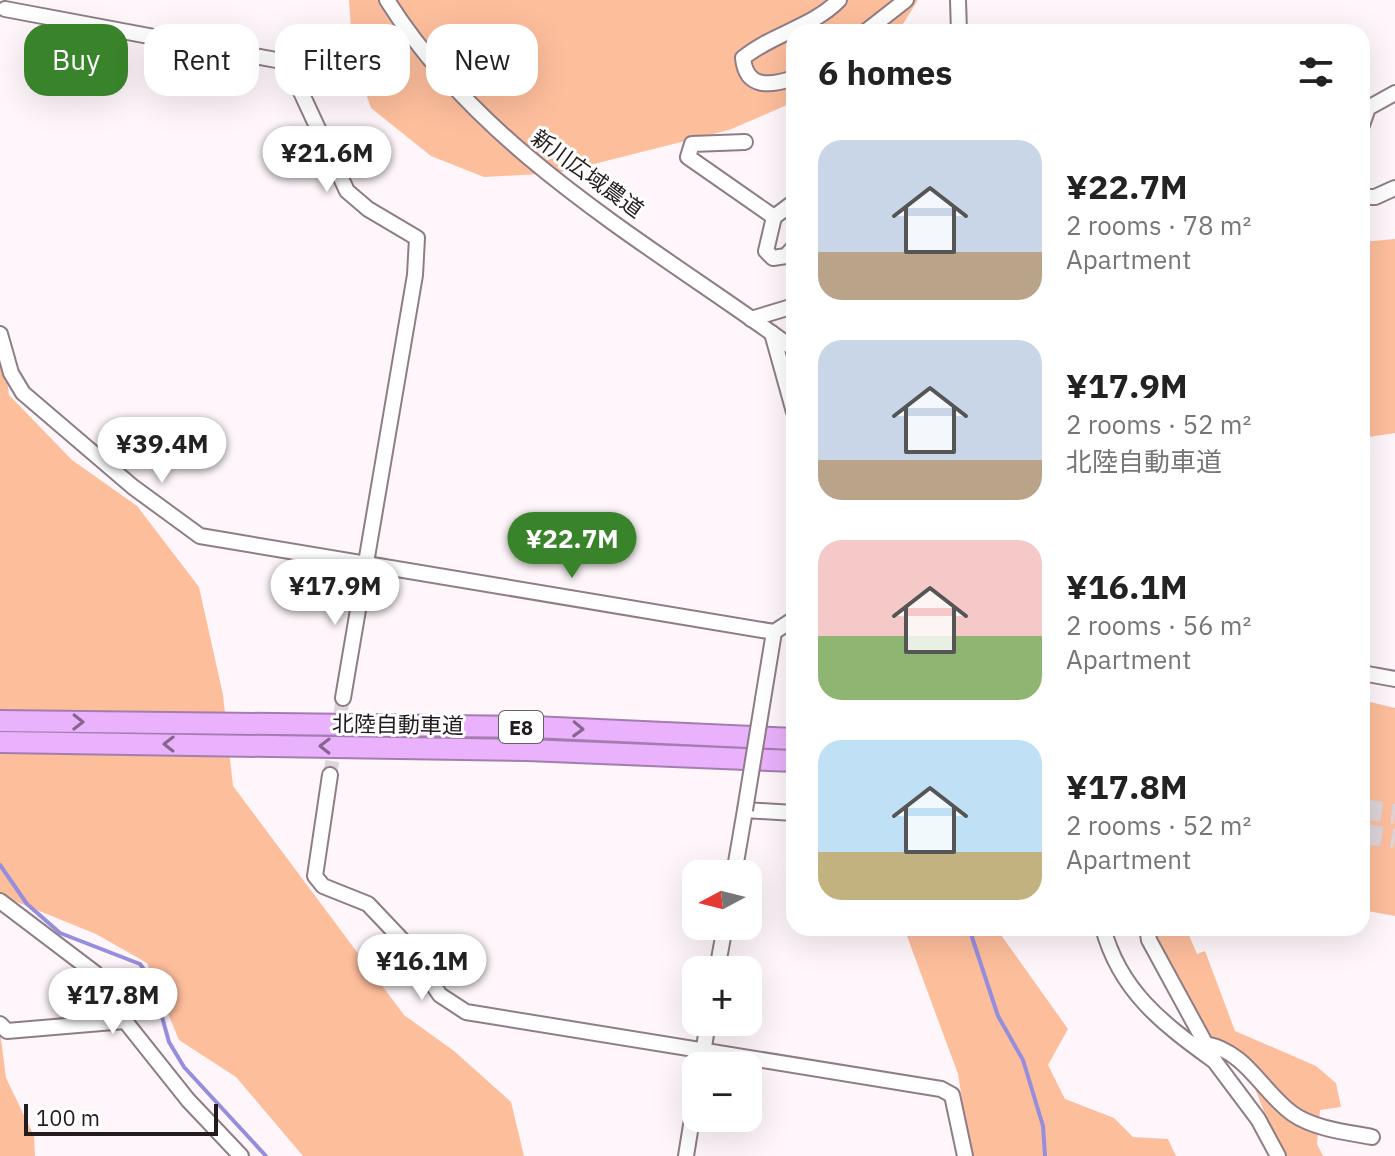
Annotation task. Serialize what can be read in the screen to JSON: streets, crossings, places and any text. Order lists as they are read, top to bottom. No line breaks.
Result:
{"streets":{"highway":["北陸自動車道","E8"],"street":["新川広域農道"]},"scale_bar":"100 m","north":"left","page":{"chip":["Buy","Rent","Filters","New"],"heading":"6 homes","list":[{"name":"¥22.7M","note":"2 rooms · 78 m² · Apartment"},{"name":"¥17.9M","note":"2 rooms · 52 m² · 北陸自動車道"},{"name":"¥16.1M","note":"2 rooms · 56 m² · Apartment"},{"name":"¥17.8M","note":"2 rooms · 52 m² · Apartment"}],"price":["¥21.6M","¥39.4M","¥22.7M","¥17.9M","¥16.1M","¥17.8M"],"map_buttons":["+","−"],"scale":"100 m"}}
